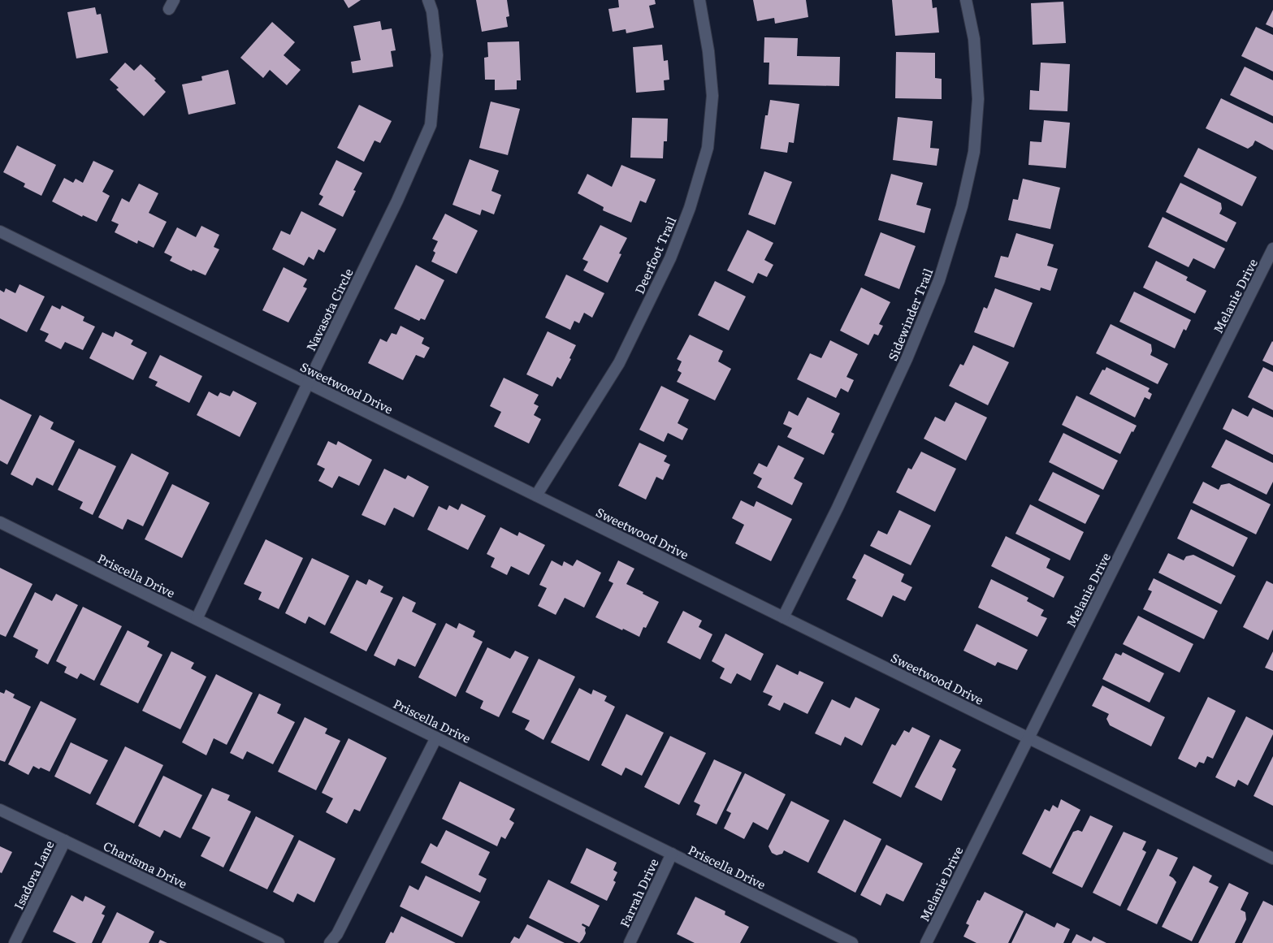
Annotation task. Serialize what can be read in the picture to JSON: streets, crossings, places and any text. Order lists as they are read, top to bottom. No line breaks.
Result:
{"streets":{"street":["Deerfoot Trail","Melanie Drive","Navasota Circle","Sidewinder Trail","Sweetwood Drive","Priscella Drive","Charisma Drive","Isadora Lane","Farrah Drive"]},"crossings":[["Deerfoot Trail","Sweetwood Drive"],["Melanie Drive","Sweetwood Drive"],["Navasota Circle","Sweetwood Drive"],["Navasota Circle","Priscella Drive"],["Sidewinder Trail","Sweetwood Drive"],["Priscella Drive","Farrah Drive"],["Charisma Drive","Isadora Lane"]]}
